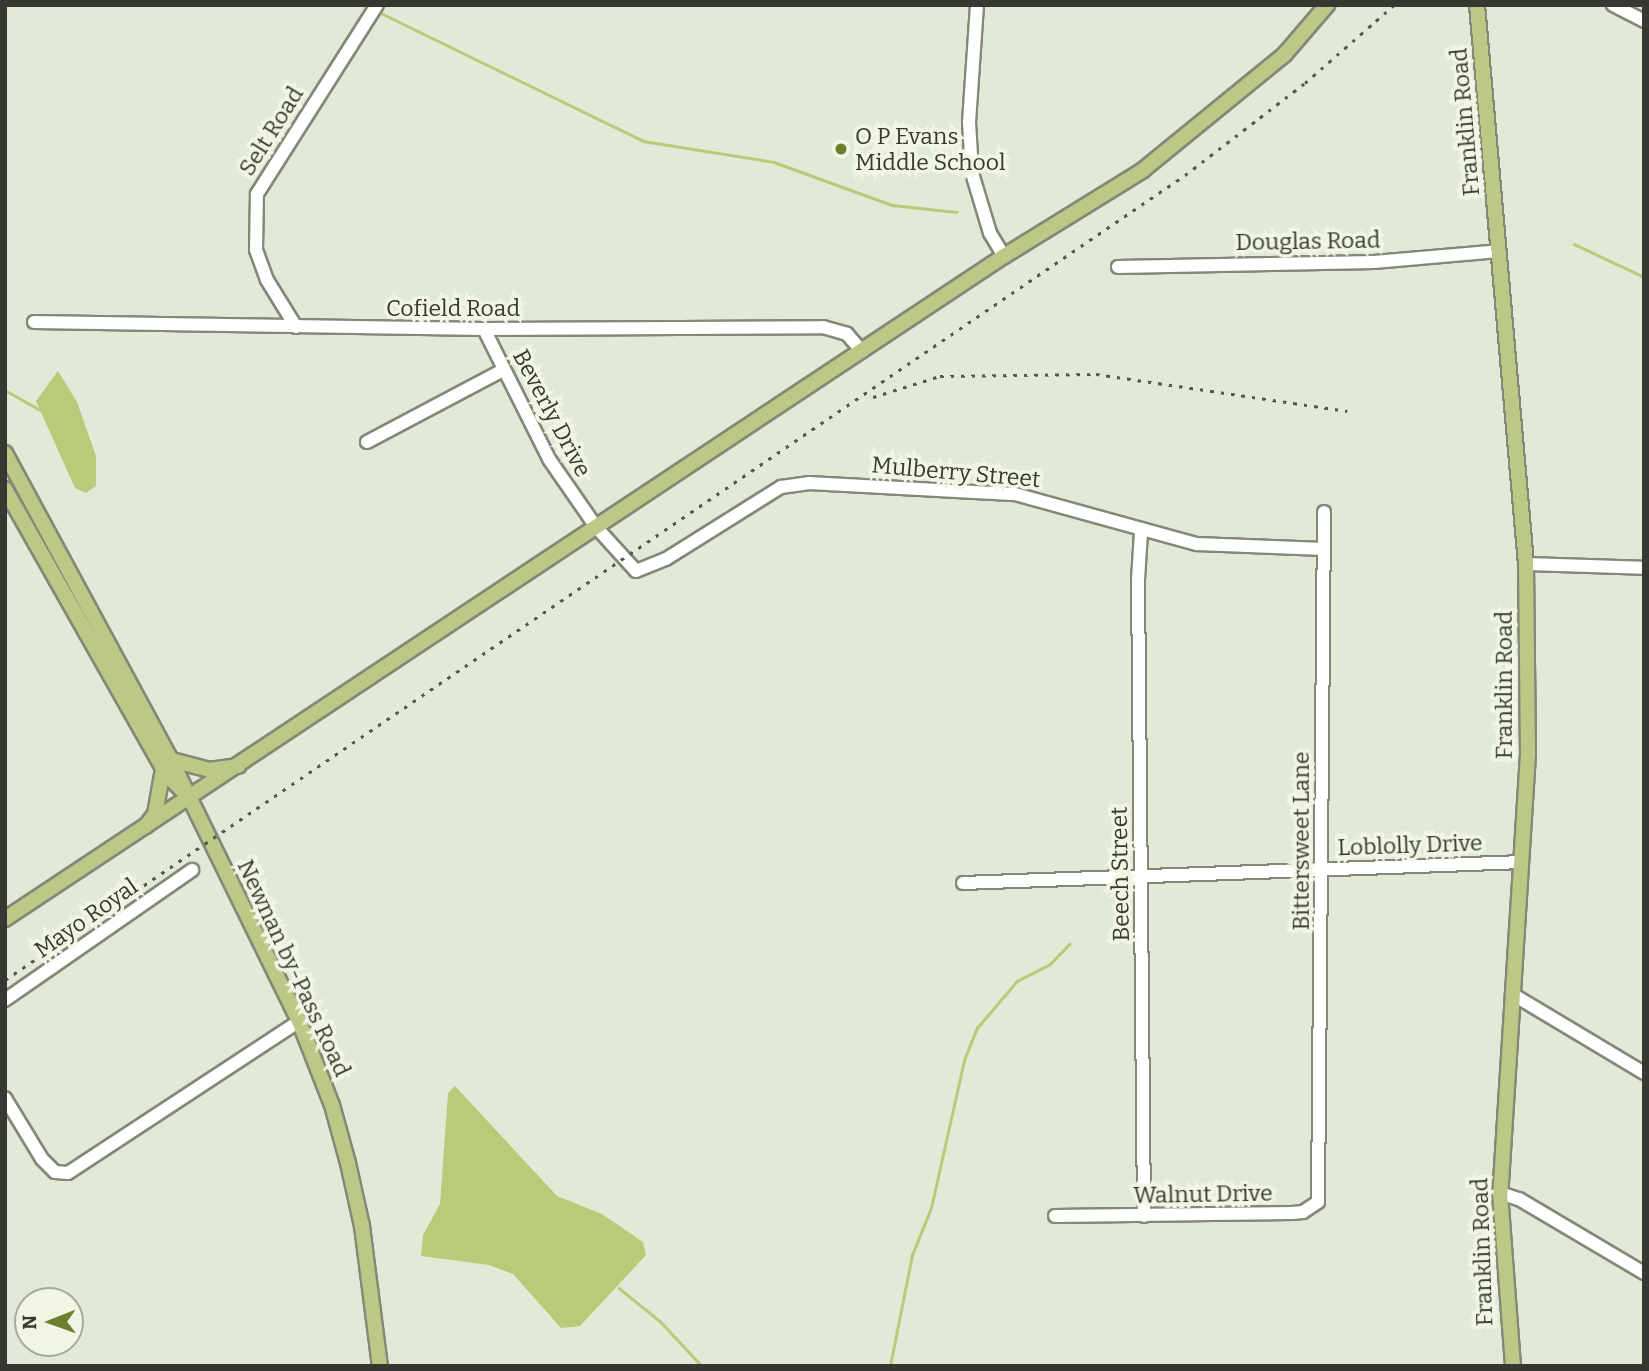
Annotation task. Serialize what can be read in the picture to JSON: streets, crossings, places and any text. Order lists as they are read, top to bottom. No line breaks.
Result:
{"streets":{"main road":["Franklin Road","Newnan by-Pass Road"],"street":["Selt Road","Douglas Road","Cofield Road","Beverly Drive","Mulberry Street","Bittersweet Lane","Loblolly Drive","Beech Street","Mayo Royal","Walnut Drive"]},"crossings":[["Franklin Road","Douglas Road"],["Franklin Road","Loblolly Drive"],["Selt Road","Cofield Road"],["Cofield Road","Beverly Drive"],["Beverly Drive","Mulberry Street"],["Mulberry Street","Bittersweet Lane"],["Mulberry Street","Beech Street"],["Bittersweet Lane","Loblolly Drive"],["Bittersweet Lane","Walnut Drive"],["Loblolly Drive","Beech Street"],["Beech Street","Walnut Drive"]],"places":["O P Evans Middle School"],"north":"left"}
